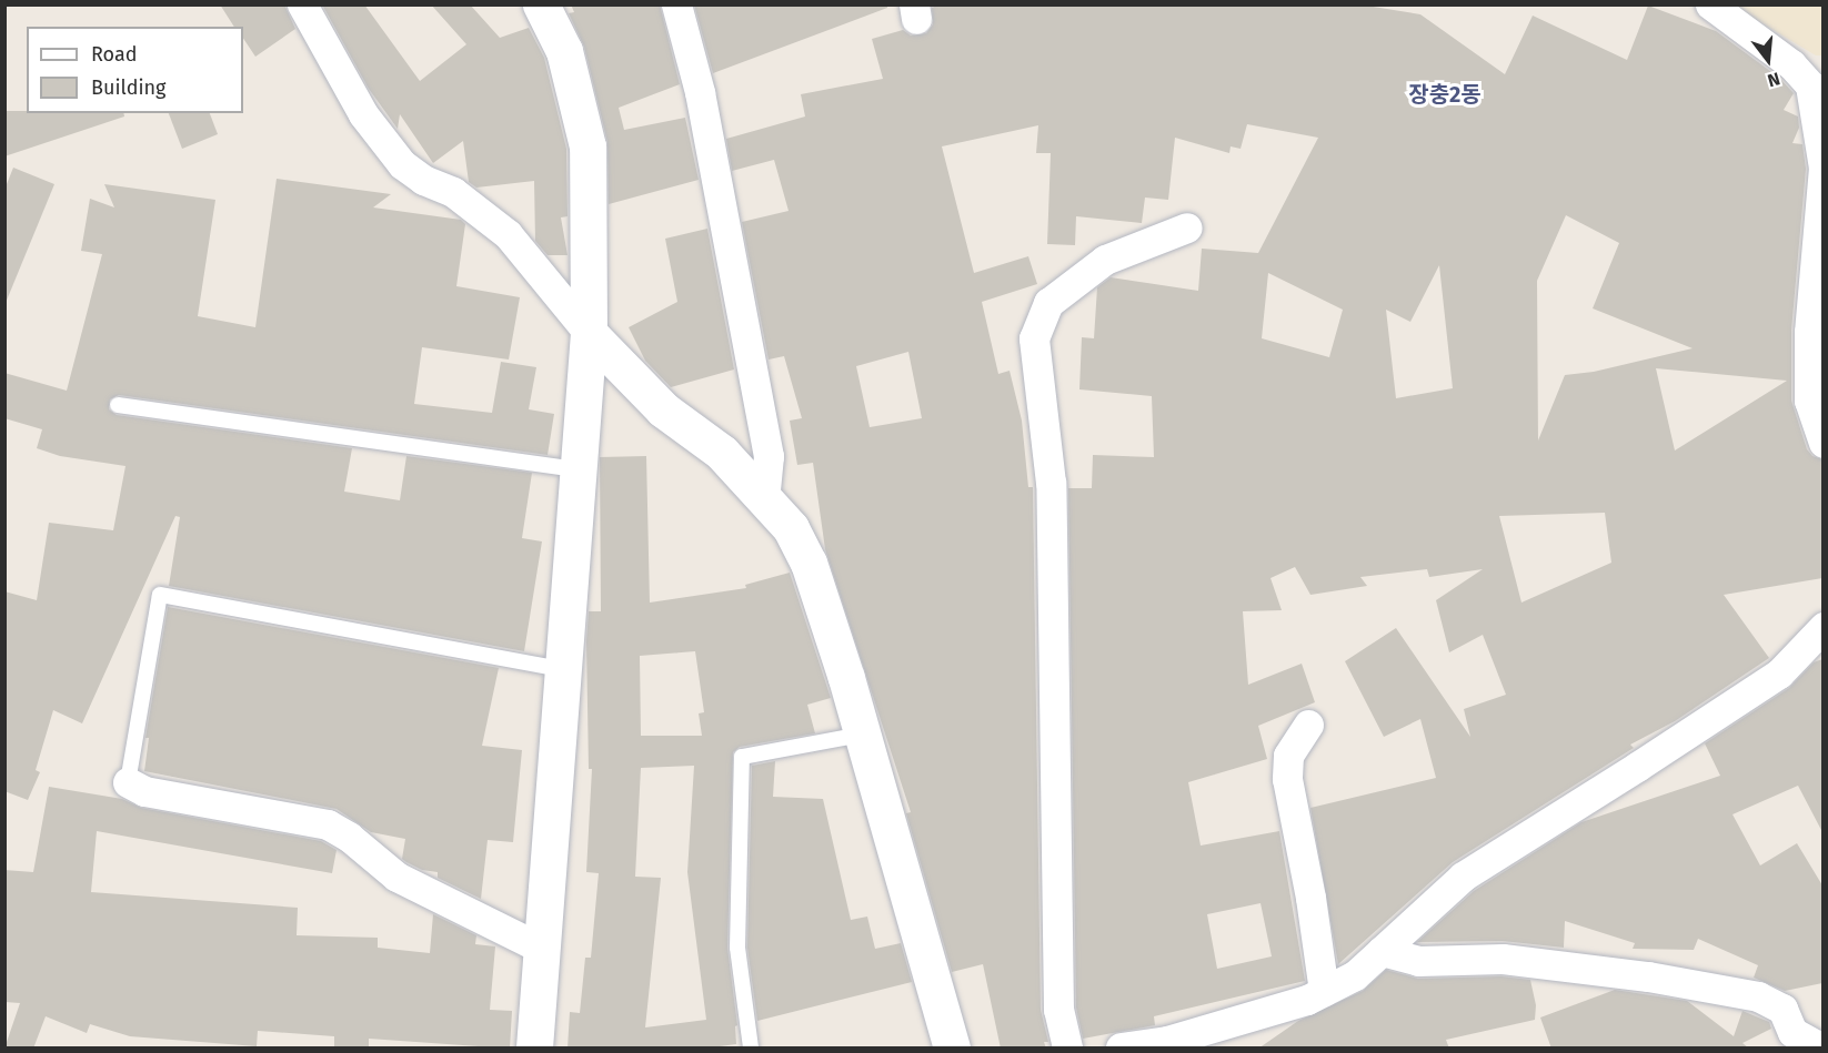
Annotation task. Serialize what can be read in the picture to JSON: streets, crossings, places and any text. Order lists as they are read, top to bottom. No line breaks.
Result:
{"districts":["장충2동"],"legend":["Road","Building"],"north":"bottom"}
